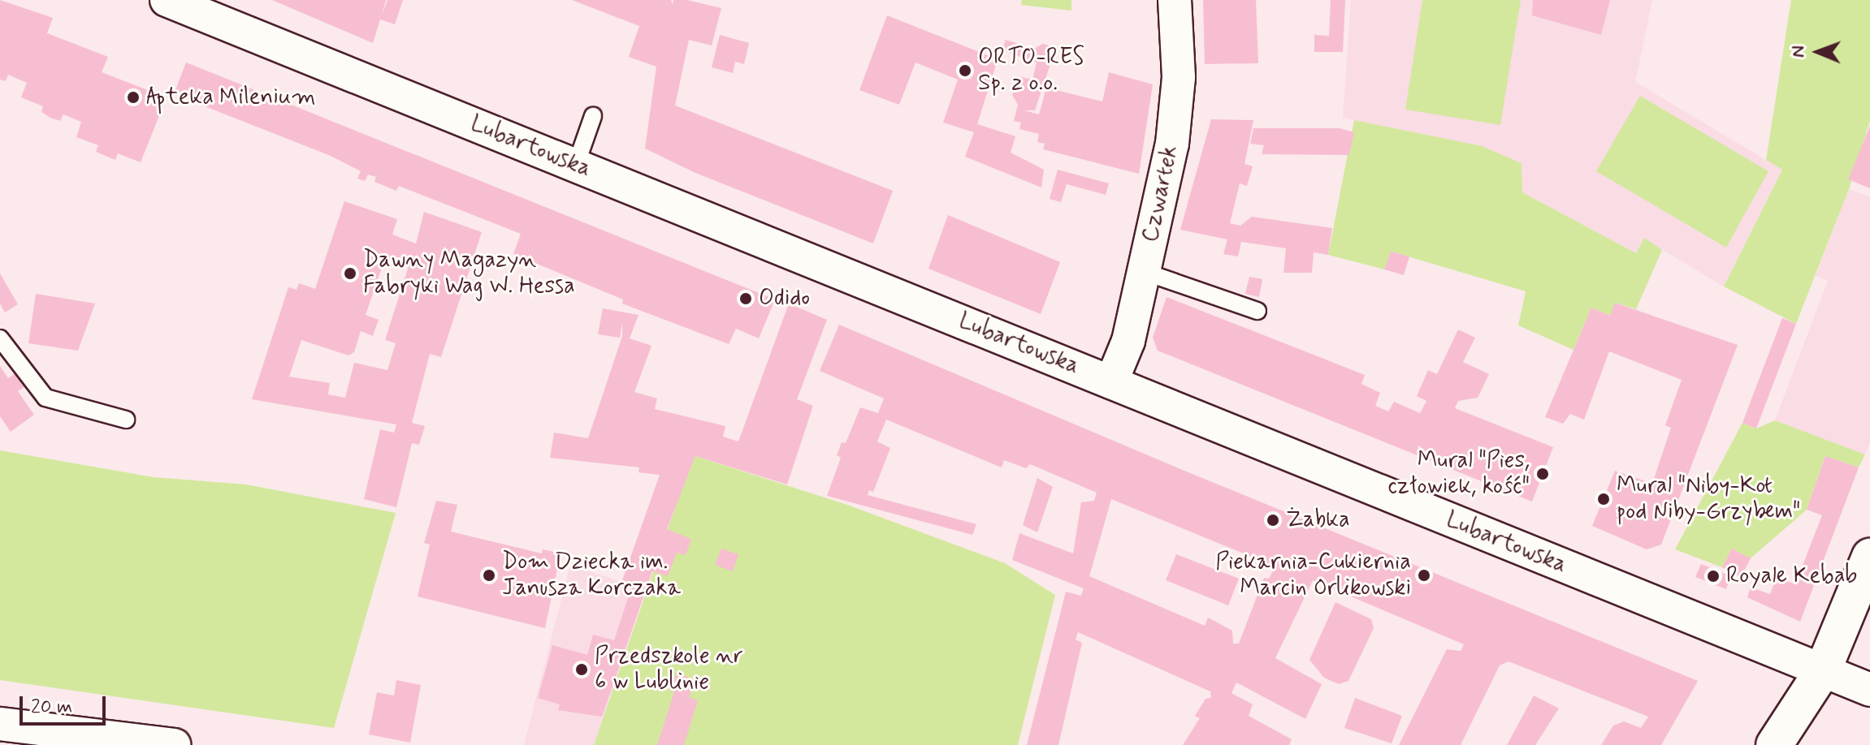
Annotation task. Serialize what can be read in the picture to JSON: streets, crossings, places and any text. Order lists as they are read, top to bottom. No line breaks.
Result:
{"streets":{"street":["Lubartowska","Czwartek"]},"crossings":[["Lubartowska","Czwartek"]],"places":["ORTO-RES Sp. z o.o.","Apteka Milenium","Dawny Magazyn Fabryki Wag W. Hessa","Odido","Mural \"Pies, człowiek, kość\"","Mural \"Niby-Kot pod Niby-Grzybem\"","Żabka","Dom Dziecka im. Janusza Korczaka","Piekarnia-Cukiernia Marcin Orlikowski","Royale Kebab","Przedszkole nr 6 w Lublinie"],"scale_bar":"20 m","north":"left"}
